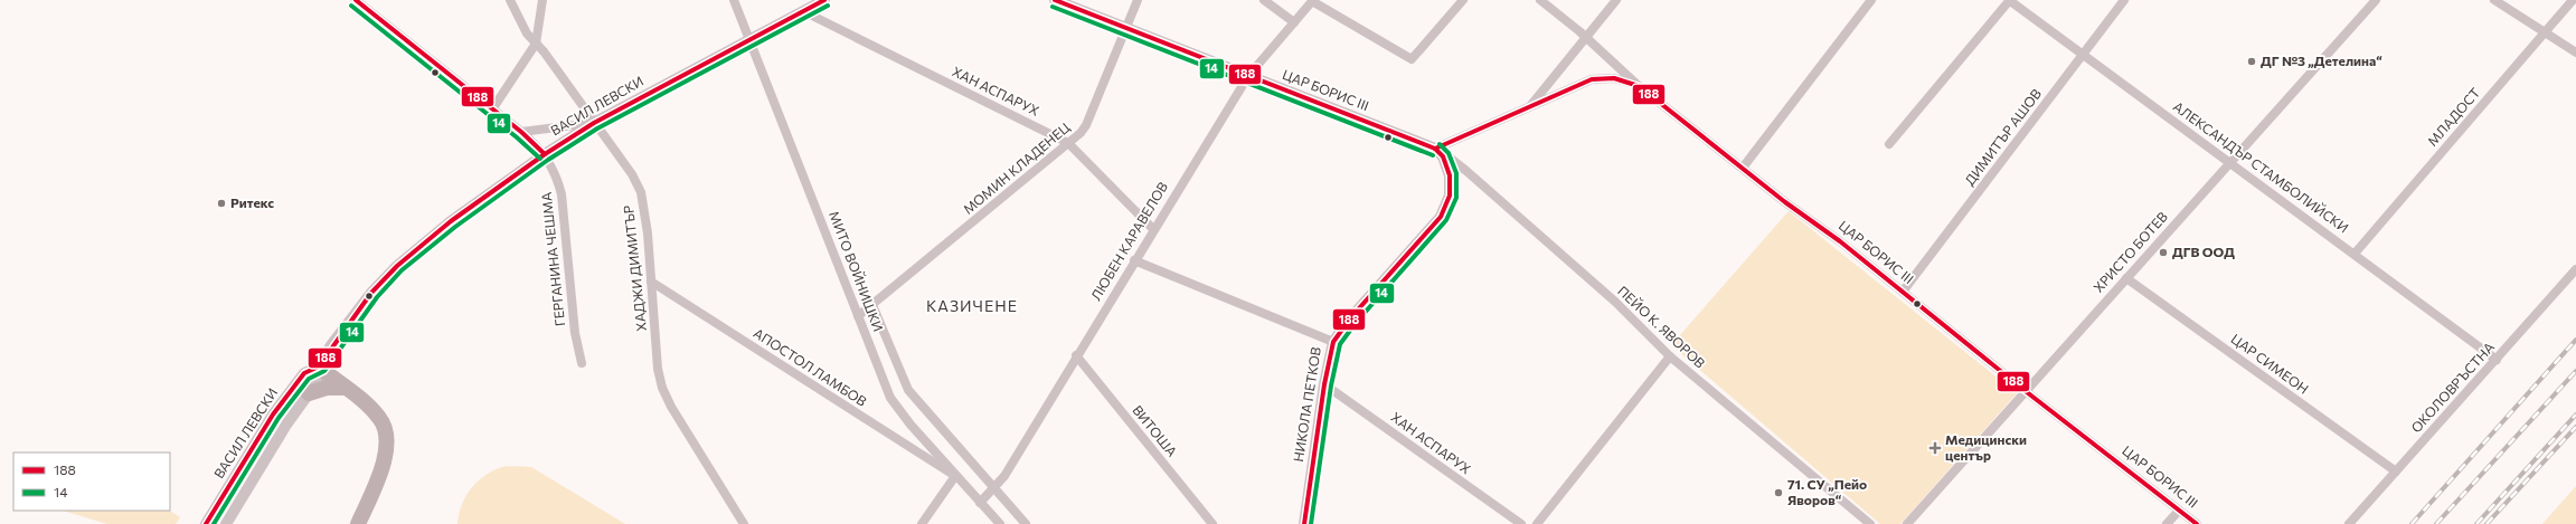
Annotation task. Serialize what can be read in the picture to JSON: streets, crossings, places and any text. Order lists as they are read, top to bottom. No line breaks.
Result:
{"streets":{"street":["ЦАР БОРИС III","ХАН АСПАРУХ","ВАСИЛ ЛЕВСКИ","МЛАДОСТ","ДИМИТЪР АШОВ","АЛЕКСАНДЪР СТАМБОЛИЙСКИ","МОМИН КЛАДЕНЕЦ","ЛЮБЕН КАРАВЕЛОВ","ХРИСТО БОТЕВ","ГЕРГАНИНА ЧЕШМА","ХАДЖИ ДИМИТЪР","МИТО ВОЙНИШКИ","ПЕЙО К. ЯВОРОВ","ЦАР СИМЕОН","АПОСТОЛ ЛАМБОВ","ОКОЛОВРЪСТНА","НИКОЛА ПЕТКОВ","ВИТОША"]},"crossings":[["ЦАР БОРИС III","ДИМИТЪР АШОВ"],["ЦАР БОРИС III","МОМИН КЛАДЕНЕЦ"],["ЦАР БОРИС III","ЛЮБЕН КАРАВЕЛОВ"],["ЦАР БОРИС III","ХРИСТО БОТЕВ"],["ЦАР БОРИС III","ПЕЙО К. ЯВОРОВ"],["ЦАР БОРИС III","НИКОЛА ПЕТКОВ"],["ХАН АСПАРУХ","ВАСИЛ ЛЕВСКИ"],["ХАН АСПАРУХ","МОМИН КЛАДЕНЕЦ"],["ХАН АСПАРУХ","ЛЮБЕН КАРАВЕЛОВ"],["ХАН АСПАРУХ","НИКОЛА ПЕТКОВ"],["ВАСИЛ ЛЕВСКИ","ГЕРГАНИНА ЧЕШМА"],["ВАСИЛ ЛЕВСКИ","ХАДЖИ ДИМИТЪР"],["ВАСИЛ ЛЕВСКИ","МИТО ВОЙНИШКИ"],["МЛАДОСТ","АЛЕКСАНДЪР СТАМБОЛИЙСКИ"],["ДИМИТЪР АШОВ","АЛЕКСАНДЪР СТАМБОЛИЙСКИ"],["АЛЕКСАНДЪР СТАМБОЛИЙСКИ","ХРИСТО БОТЕВ"],["АЛЕКСАНДЪР СТАМБОЛИЙСКИ","ОКОЛОВРЪСТНА"],["МОМИН КЛАДЕНЕЦ","МИТО ВОЙНИШКИ"],["ЛЮБЕН КАРАВЕЛОВ","МИТО ВОЙНИШКИ"],["ЛЮБЕН КАРАВЕЛОВ","ВИТОША"],["ХРИСТО БОТЕВ","ЦАР СИМЕОН"],["ХАДЖИ ДИМИТЪР","АПОСТОЛ ЛАМБОВ"],["МИТО ВОЙНИШКИ","АПОСТОЛ ЛАМБОВ"],["ПЕЙО К. ЯВОРОВ","НИКОЛА ПЕТКОВ"],["ЦАР СИМЕОН","ОКОЛОВРЪСТНА"]],"districts":["КАЗИЧЕНЕ"],"places":{"other":["ДГ №3 „Детелина“","Ритекс","ДГВ ООД","71. СУ „Пейо Яворов“"],"health":["Медицински център"]},"lines":["transit line 188","transit line 14"],"legend":["188","14"]}
